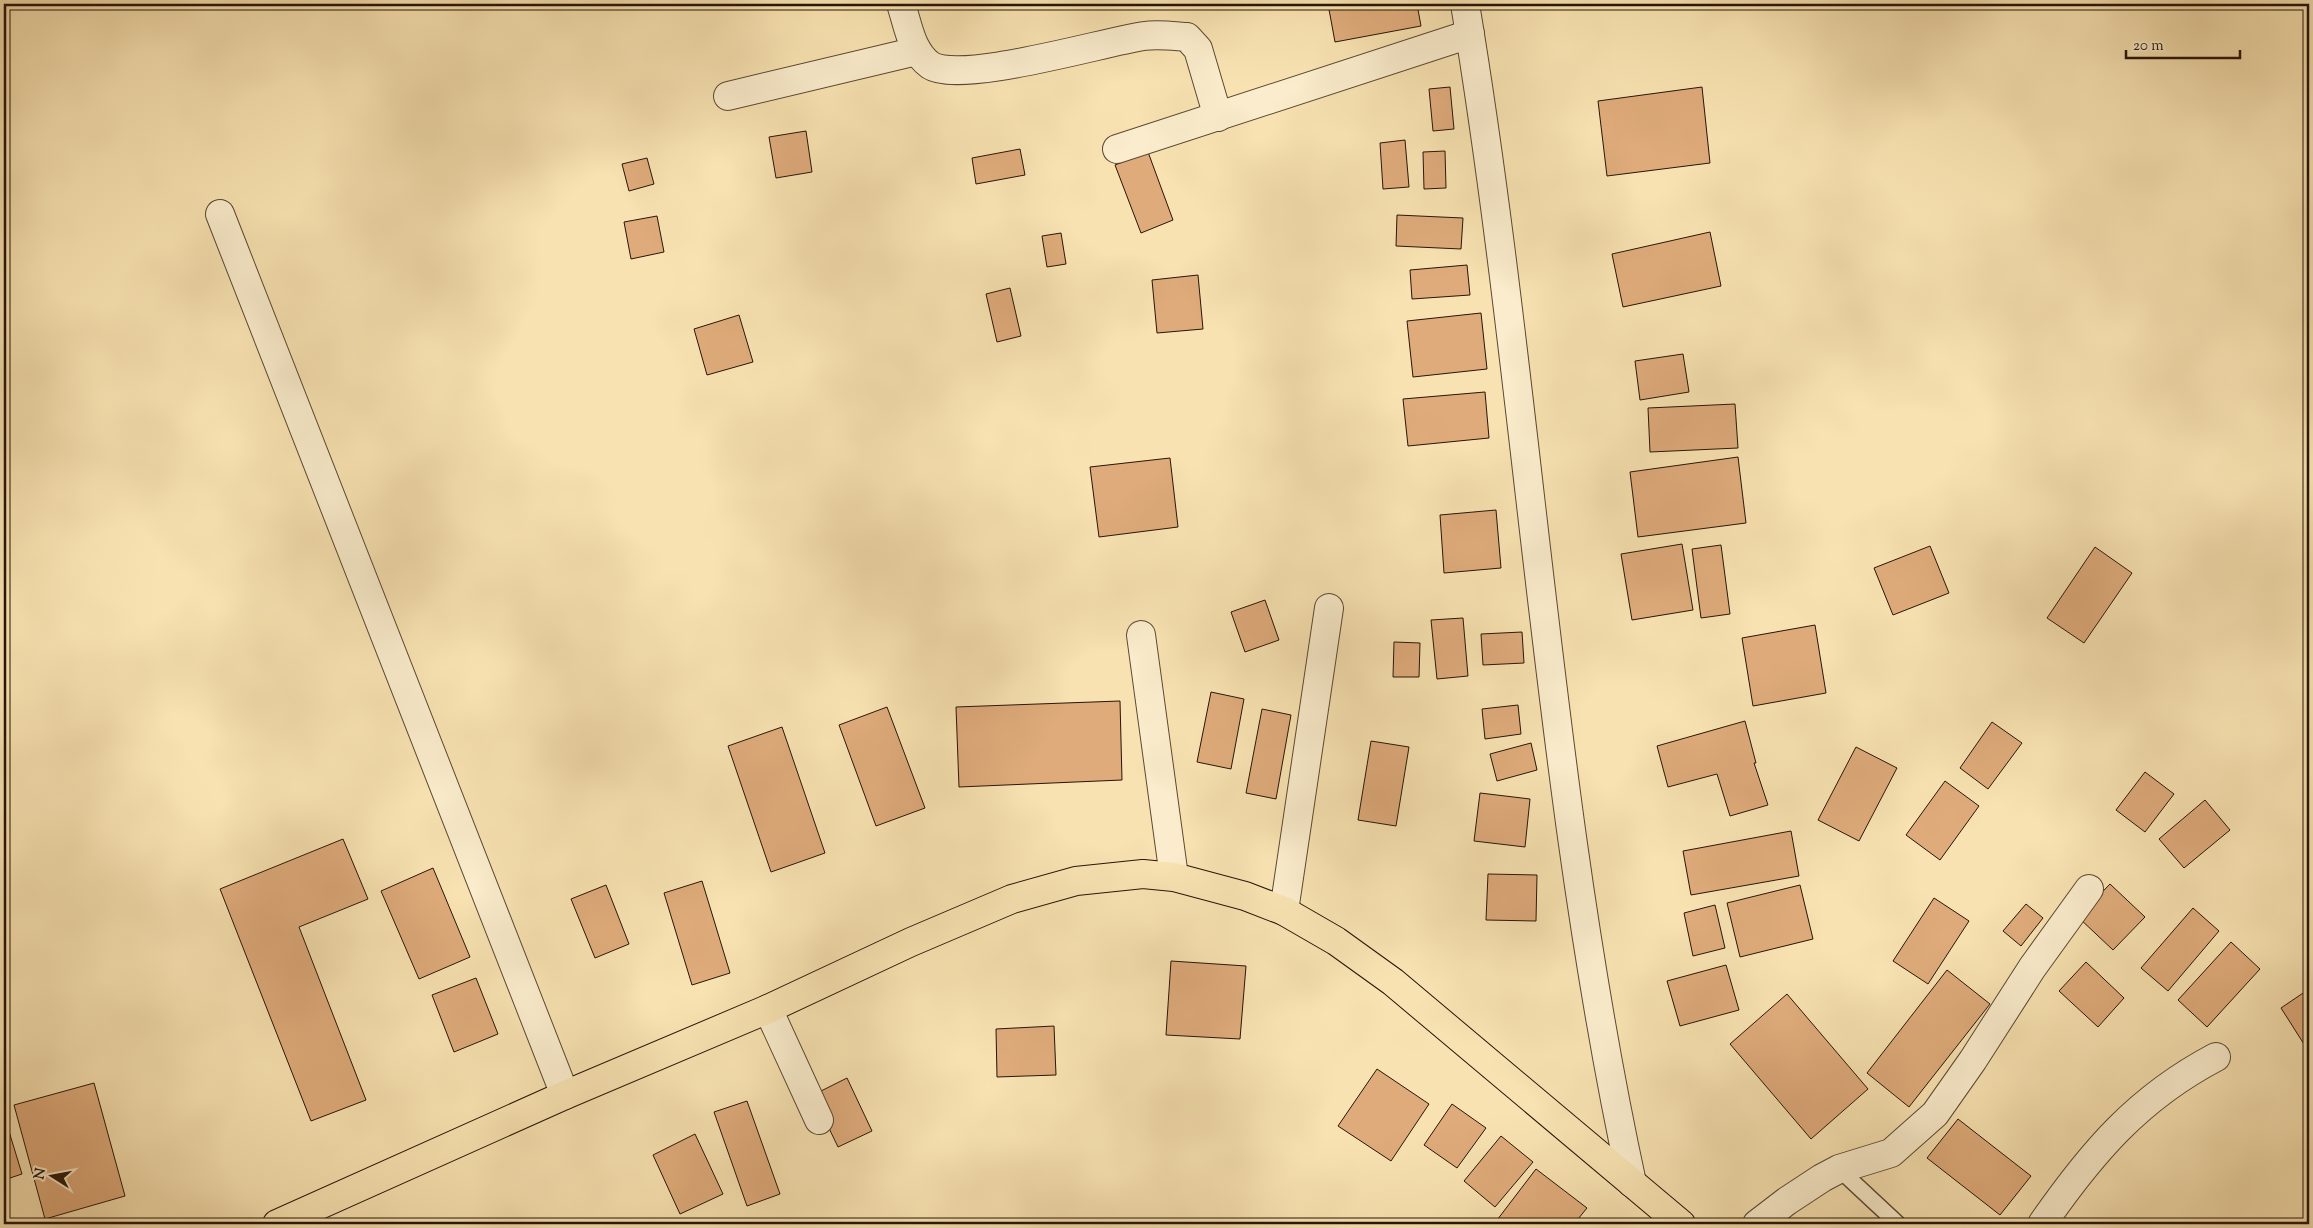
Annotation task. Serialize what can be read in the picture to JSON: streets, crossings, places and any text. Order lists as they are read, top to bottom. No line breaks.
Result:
{"scale_bar":"20 m","north":"left"}
